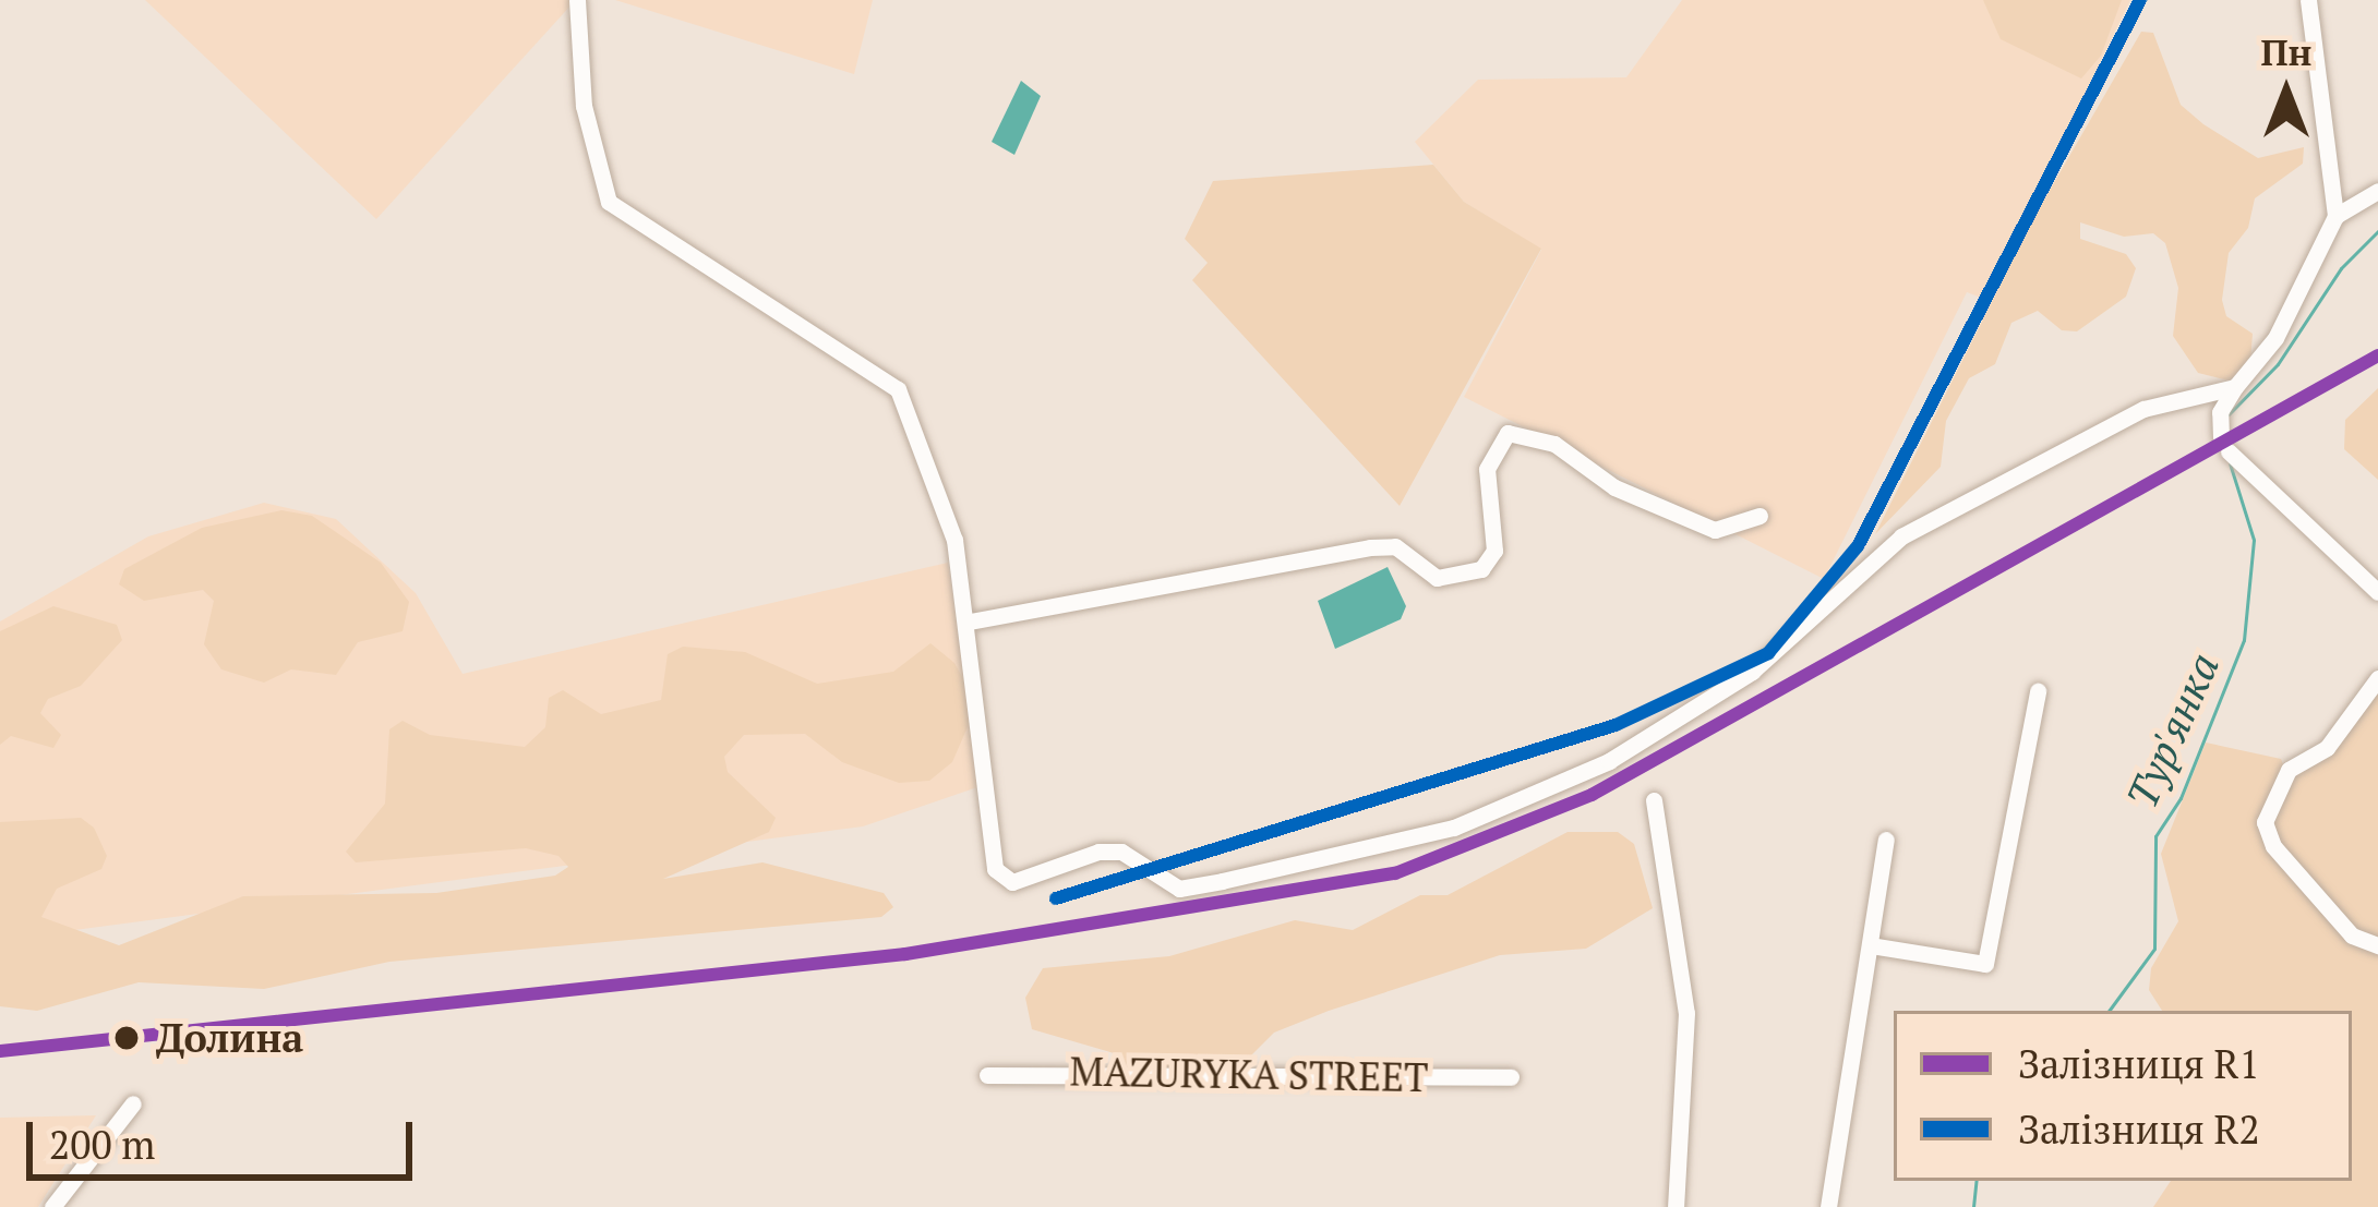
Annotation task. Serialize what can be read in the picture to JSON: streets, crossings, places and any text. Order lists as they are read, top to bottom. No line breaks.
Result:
{"streets":{"street":["MAZURYKA STREET"]},"water":["Тур'янка"],"places":["Долина"],"lines":["rail line R2","rail line R1"],"legend":["Залізниця R1","Залізниця R2"],"scale_bar":"200 m","north":"top"}
